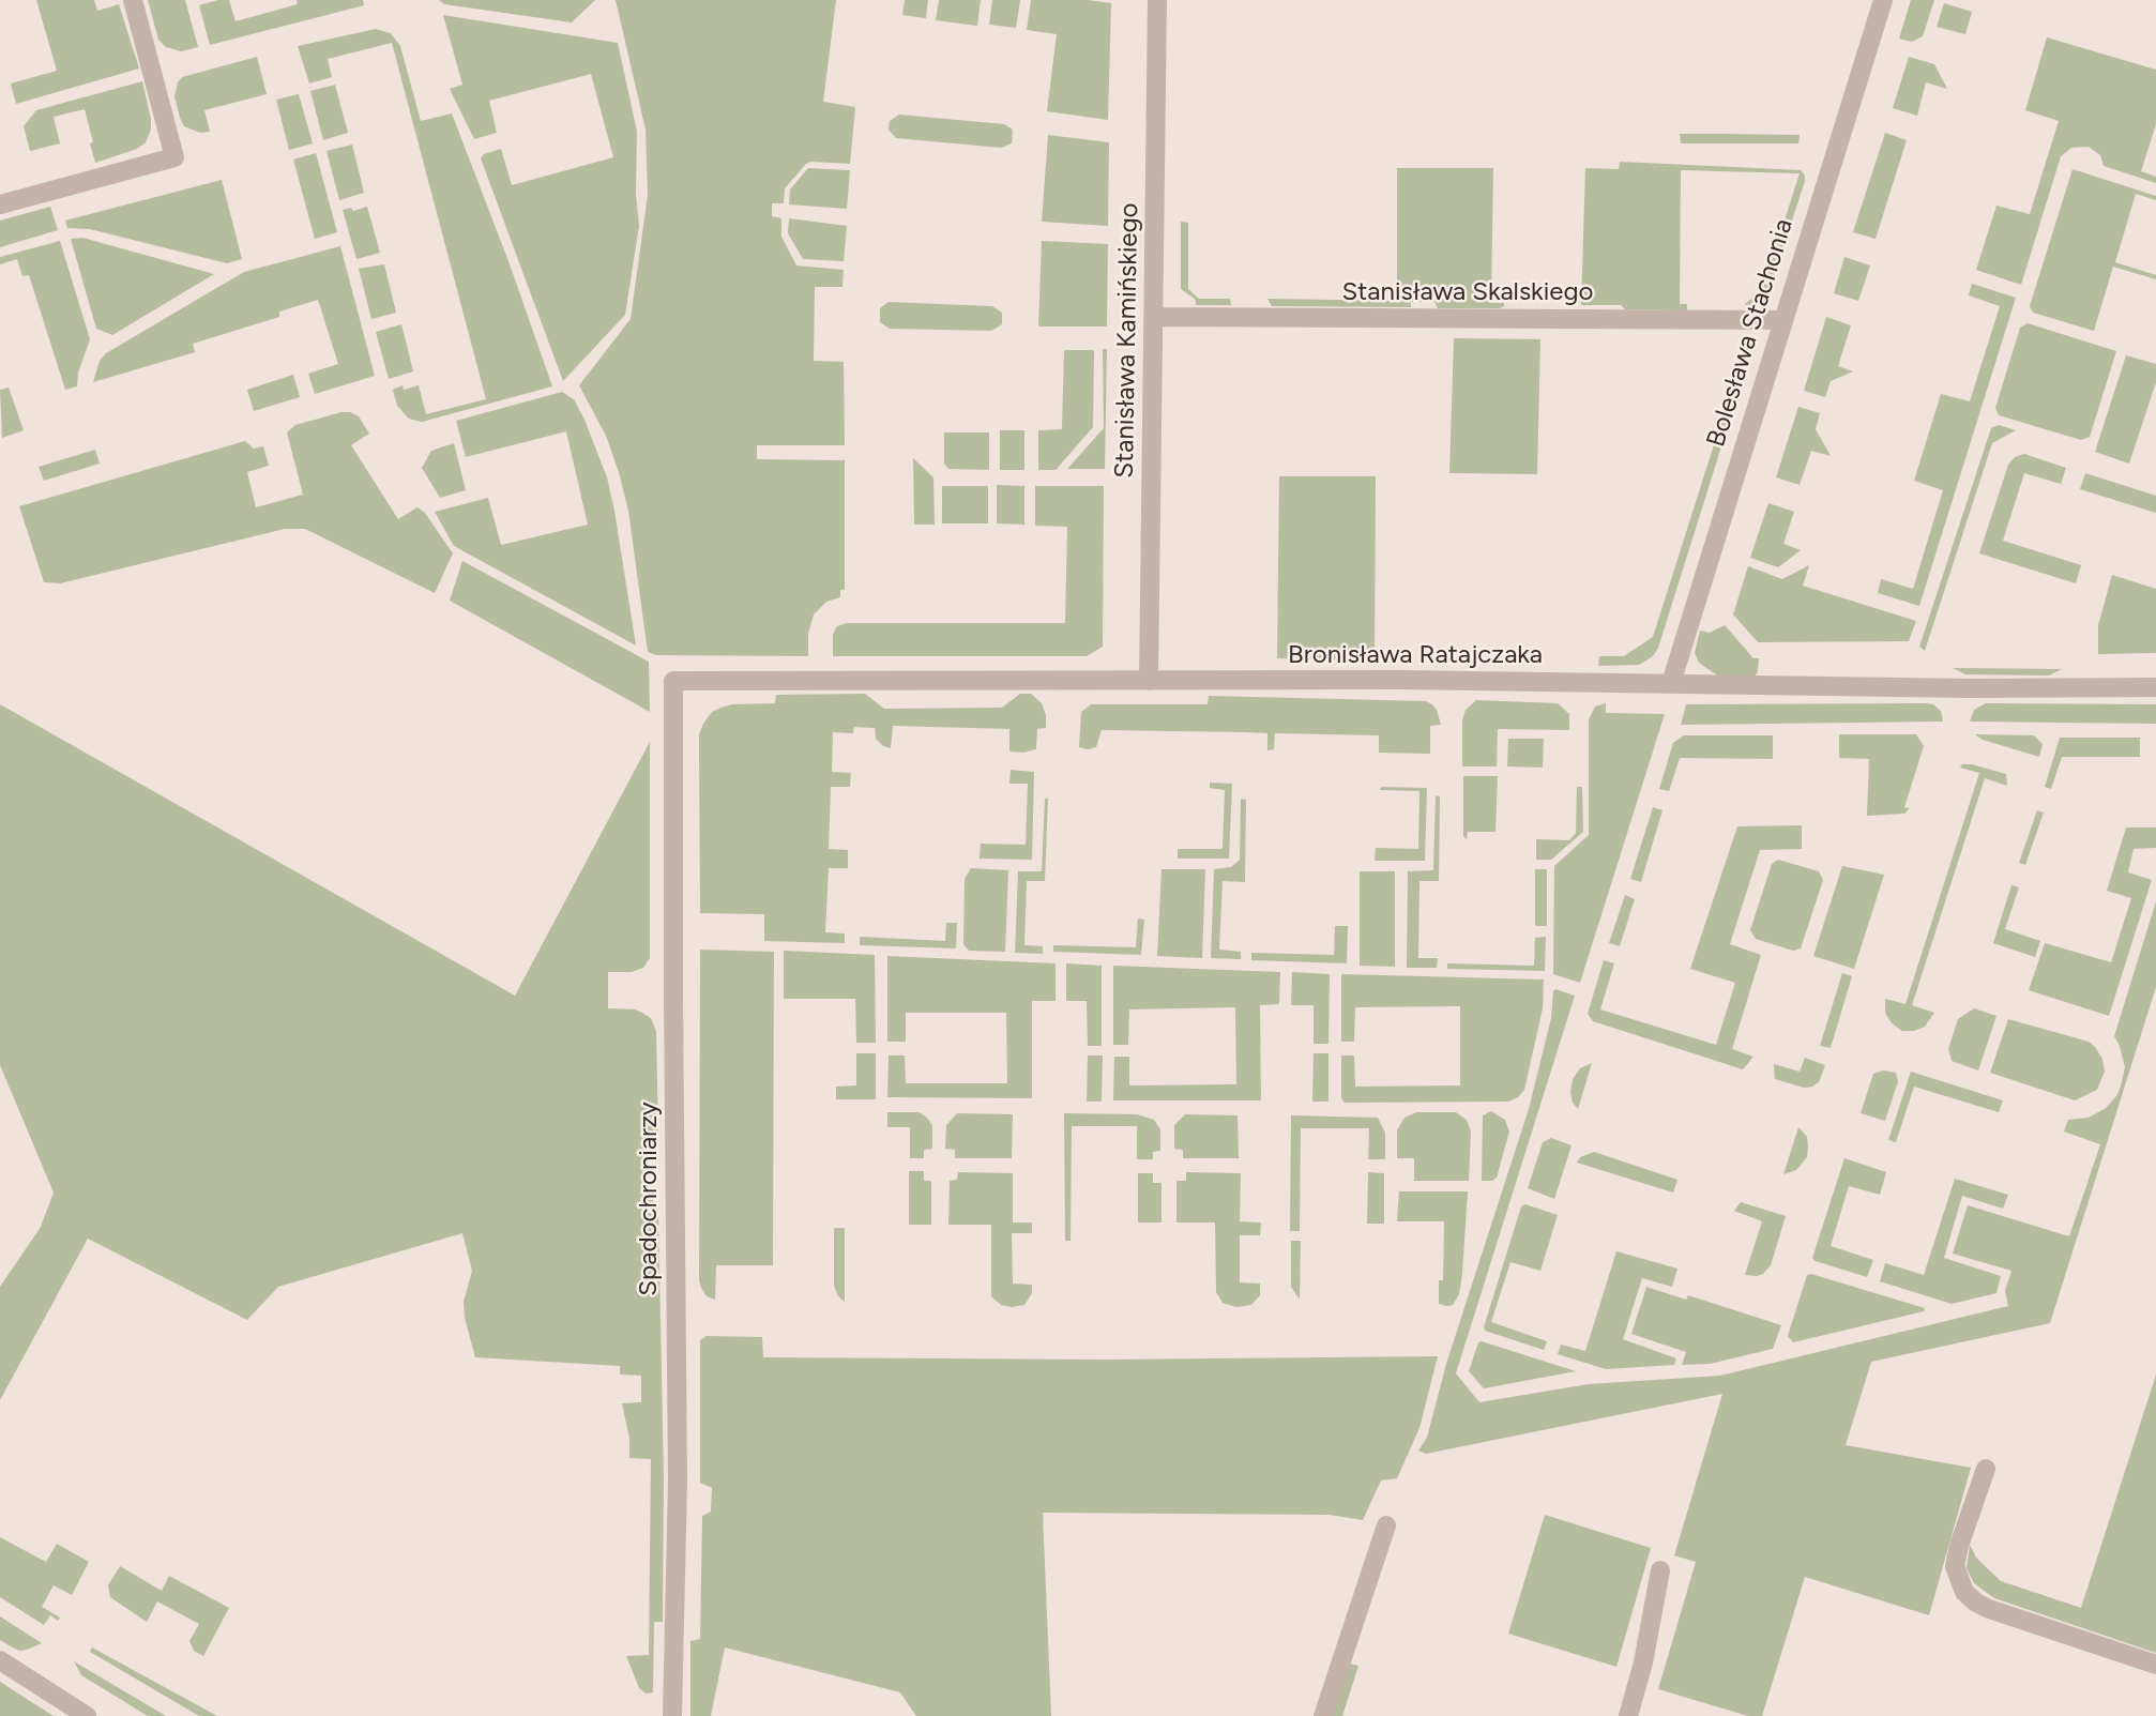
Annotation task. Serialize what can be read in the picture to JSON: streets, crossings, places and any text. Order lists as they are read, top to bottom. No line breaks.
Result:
{"streets":{"street":["Stanisława Skalskiego","Bolesława Stachonia","Stanisława Kamińskiego","Bronisława Ratajczaka","Spadochroniarzy"]},"crossings":[["Stanisława Skalskiego","Bolesława Stachonia"],["Stanisława Skalskiego","Stanisława Kamińskiego"],["Bolesława Stachonia","Bronisława Ratajczaka"],["Stanisława Kamińskiego","Bronisława Ratajczaka"],["Bronisława Ratajczaka","Spadochroniarzy"]]}
